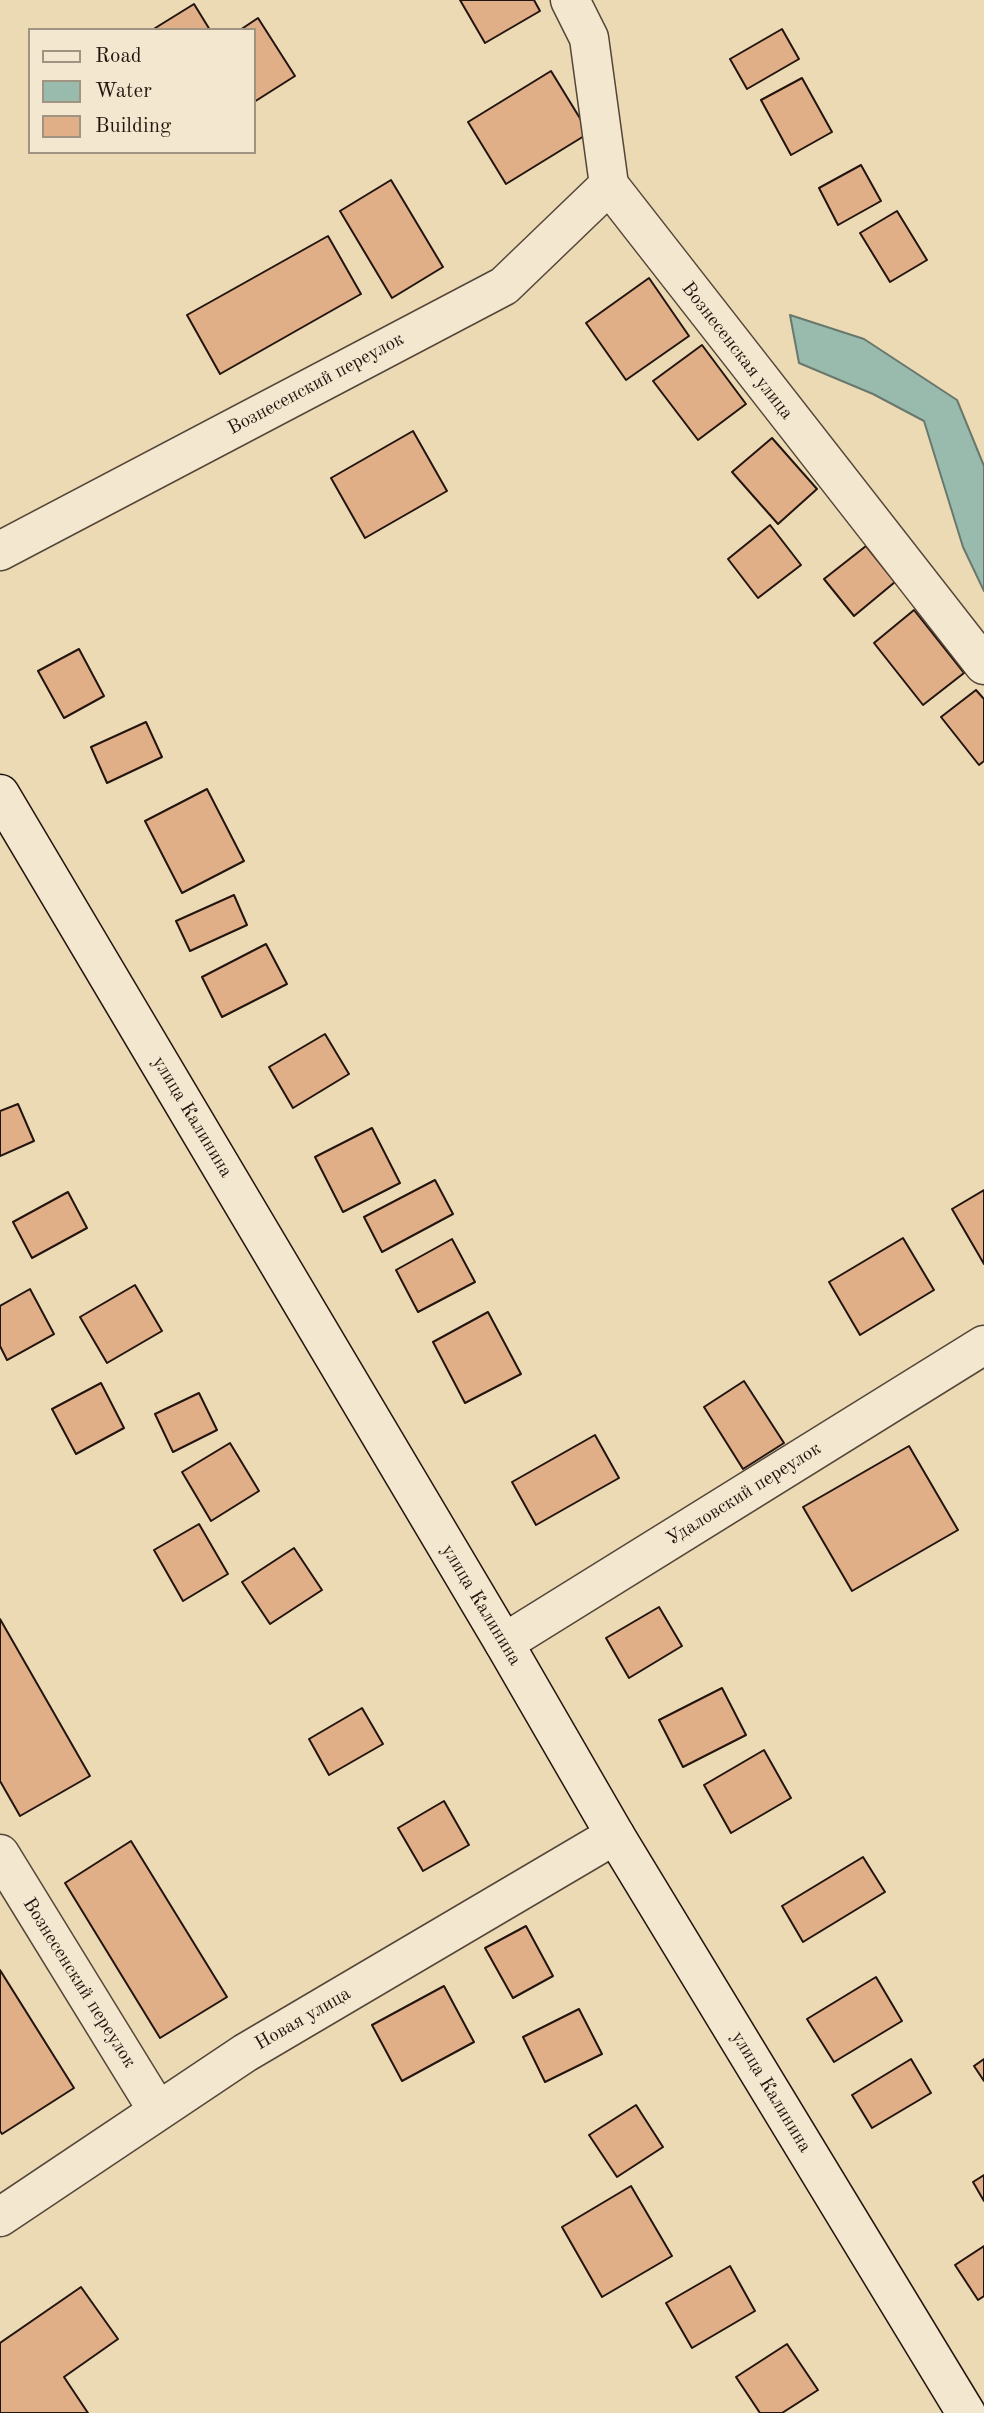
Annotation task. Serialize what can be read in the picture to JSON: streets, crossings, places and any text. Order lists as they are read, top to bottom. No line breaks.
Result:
{"streets":{"street":["Вознесенская улица","Вознесенский переулок","улица Калинина","Удаловский переулок","Новая улица"]},"crossings":[["Вознесенская улица","Вознесенский переулок"],["Вознесенский переулок","Новая улица"],["улица Калинина","Удаловский переулок"],["улица Калинина","Новая улица"]],"legend":["Road","Water","Building"]}
